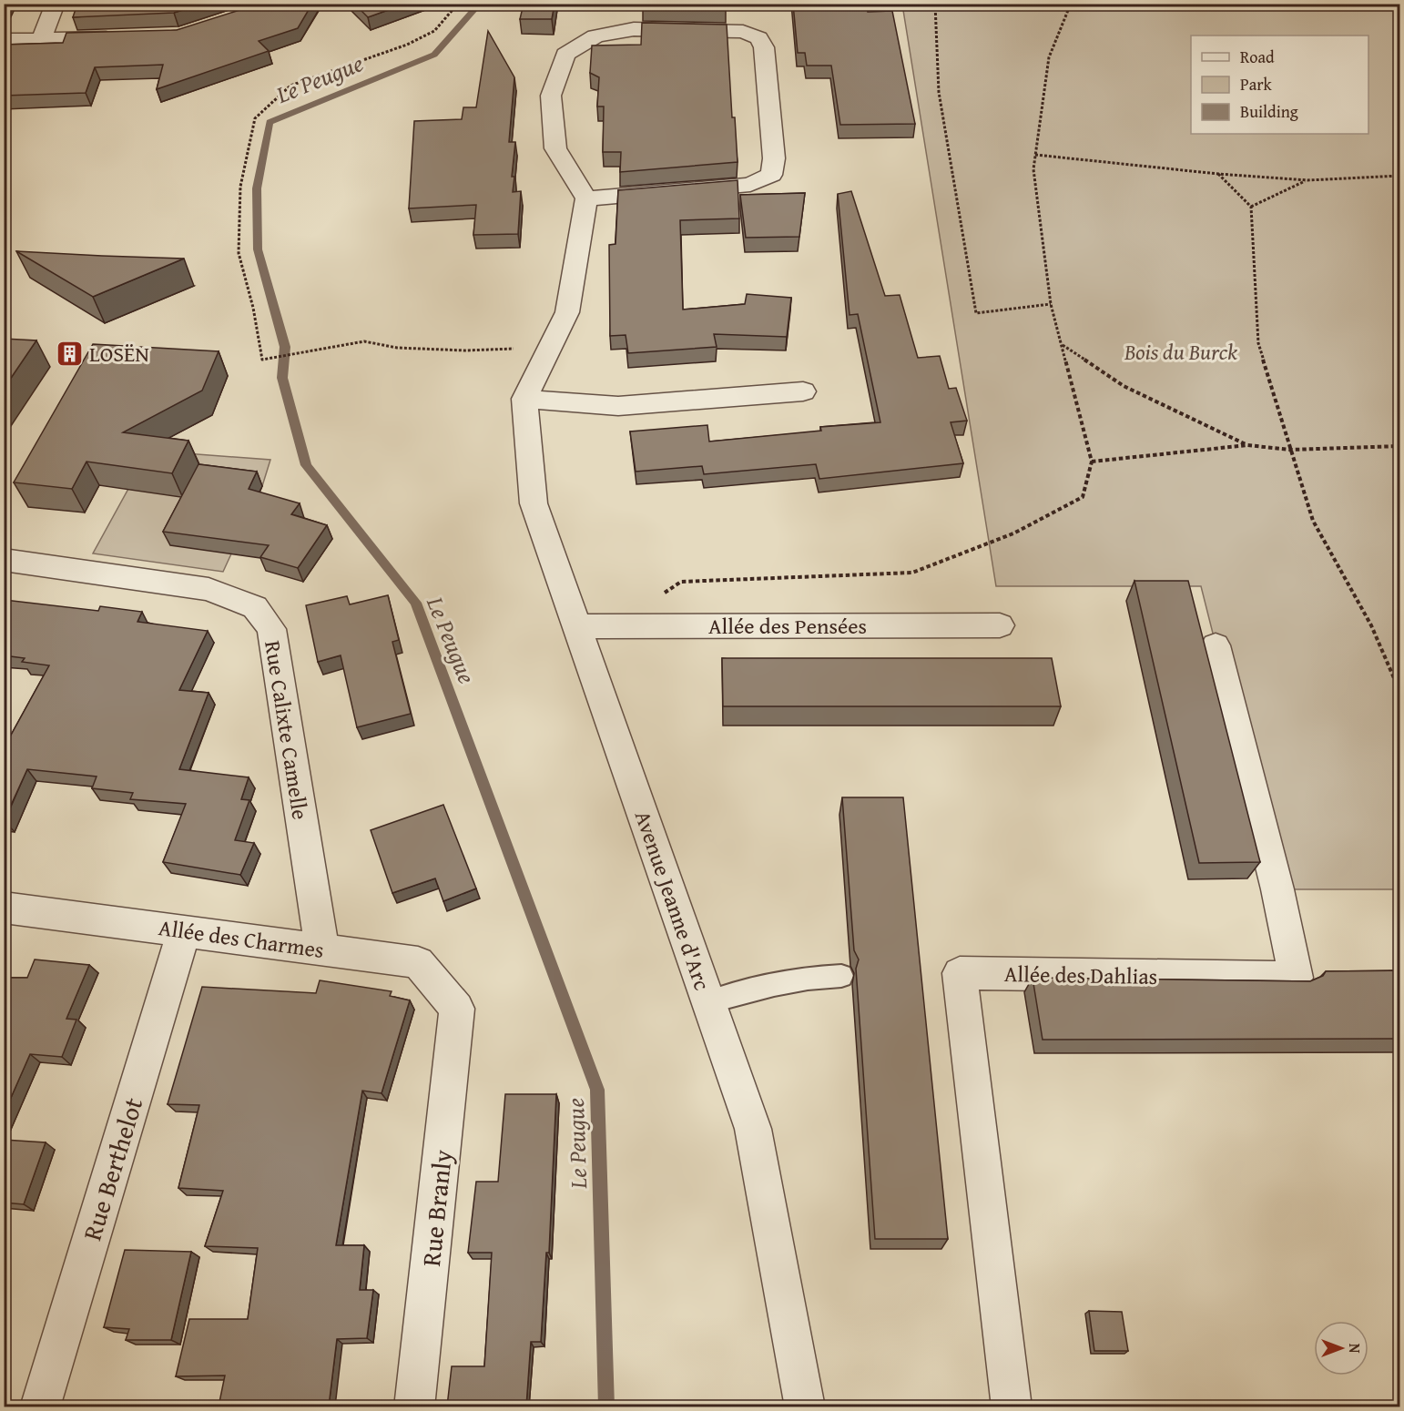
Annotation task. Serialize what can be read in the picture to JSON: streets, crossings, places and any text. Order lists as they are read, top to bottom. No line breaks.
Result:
{"streets":{"street":["Allée des Pensées","Rue Calixte Camelle","Avenue Jeanne d'Arc","Allée des Charmes","Allée des Dahlias","Rue Berthelot","Rue Branly"]},"crossings":[["Allée des Pensées","Avenue Jeanne d'Arc"],["Rue Calixte Camelle","Allée des Charmes"],["Allée des Charmes","Rue Berthelot"],["Allée des Charmes","Rue Branly"]],"water":["Le Peugue"],"parks":["Bois du Burck"],"places":{"building":["LOSËN"]},"legend":["Road","Park","Building"],"north":"right"}
